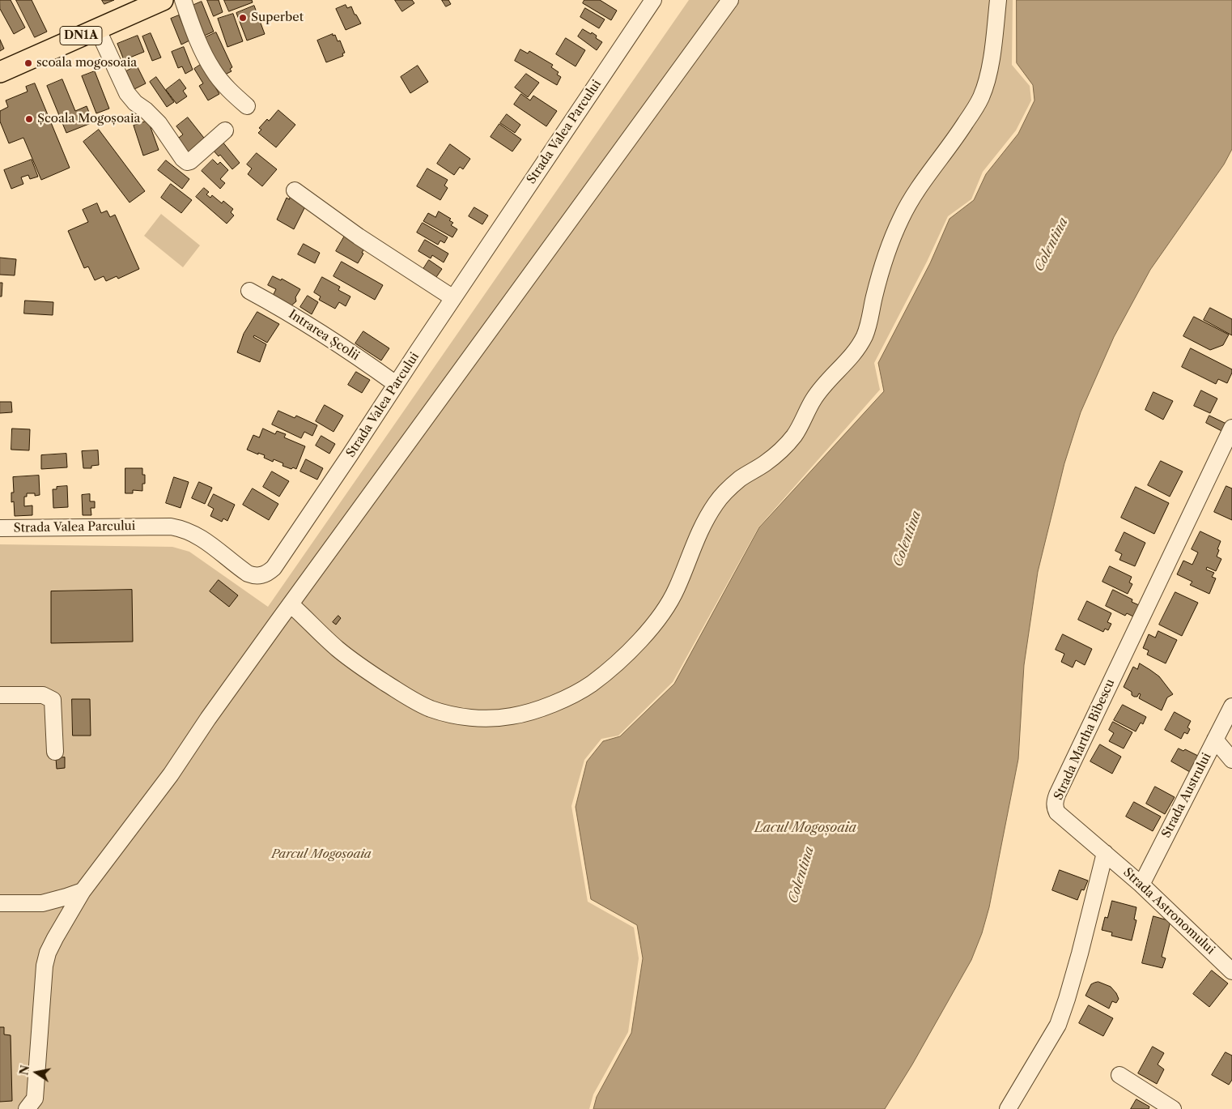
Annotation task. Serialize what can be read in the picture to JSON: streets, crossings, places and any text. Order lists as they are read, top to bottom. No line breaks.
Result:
{"streets":{"main road":["DN1A"],"street":["Strada Valea Parcului","Intrarea Școlii","Strada Martha Bibescu","Strada Austrului","Strada Astronomului"]},"crossings":[["Strada Valea Parcului","Intrarea Școlii"],["Strada Martha Bibescu","Strada Astronomului"],["Strada Austrului","Strada Astronomului"]],"water":["Colentina","Lacul Mogoșoaia"],"parks":["Parcul Mogoșoaia"],"places":["Superbet","scoala mogosoaia","Școala Mogoșoaia"],"north":"left"}
